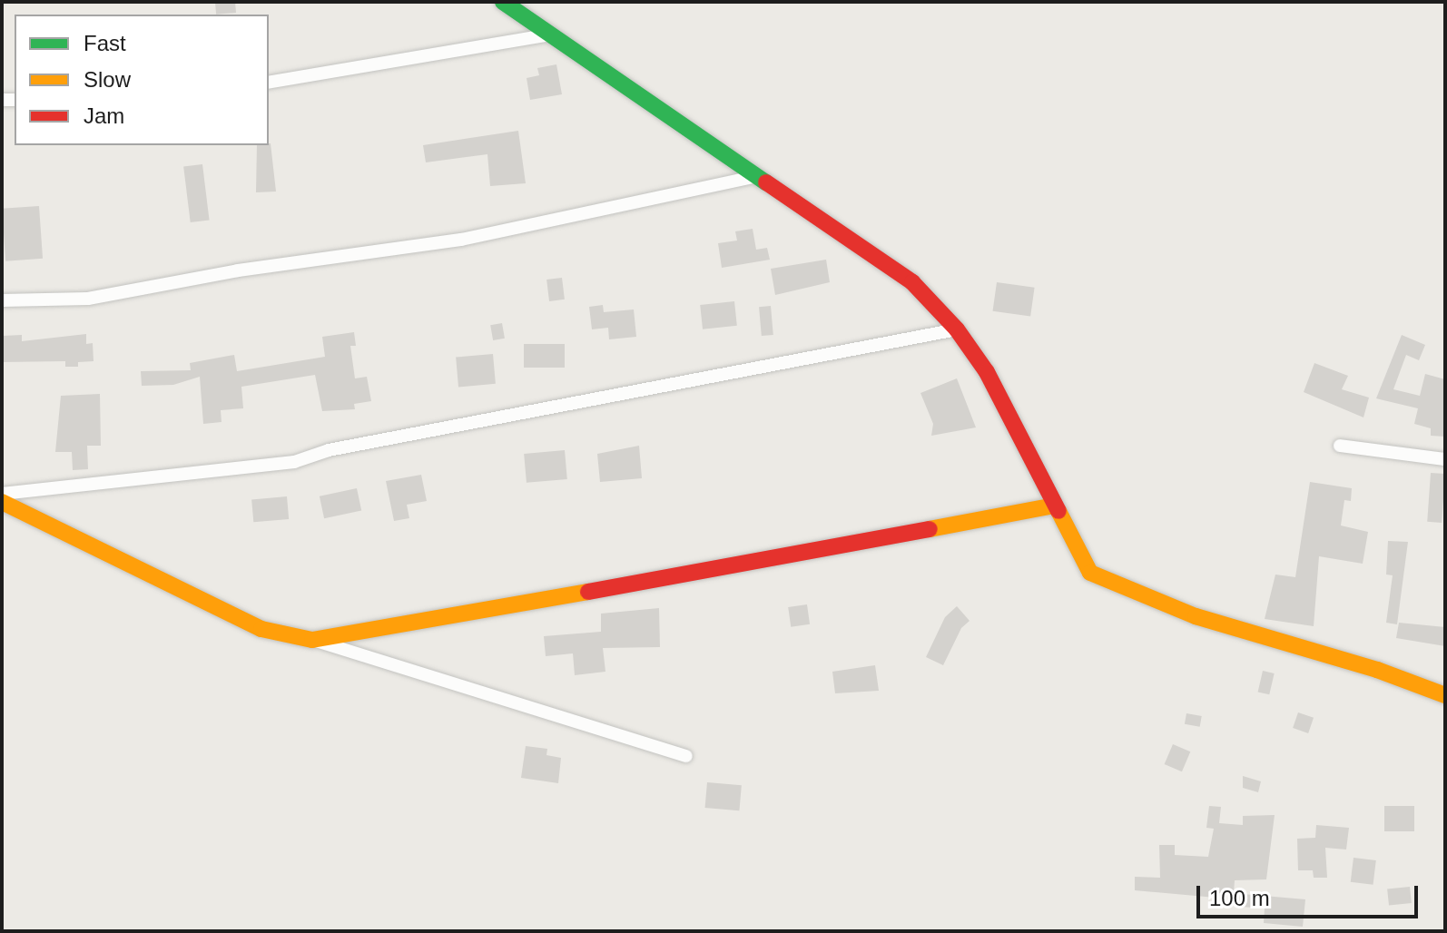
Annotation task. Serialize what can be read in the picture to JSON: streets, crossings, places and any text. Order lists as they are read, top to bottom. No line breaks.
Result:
{"legend":["Fast","Slow","Jam"],"scale_bar":"100 m"}
